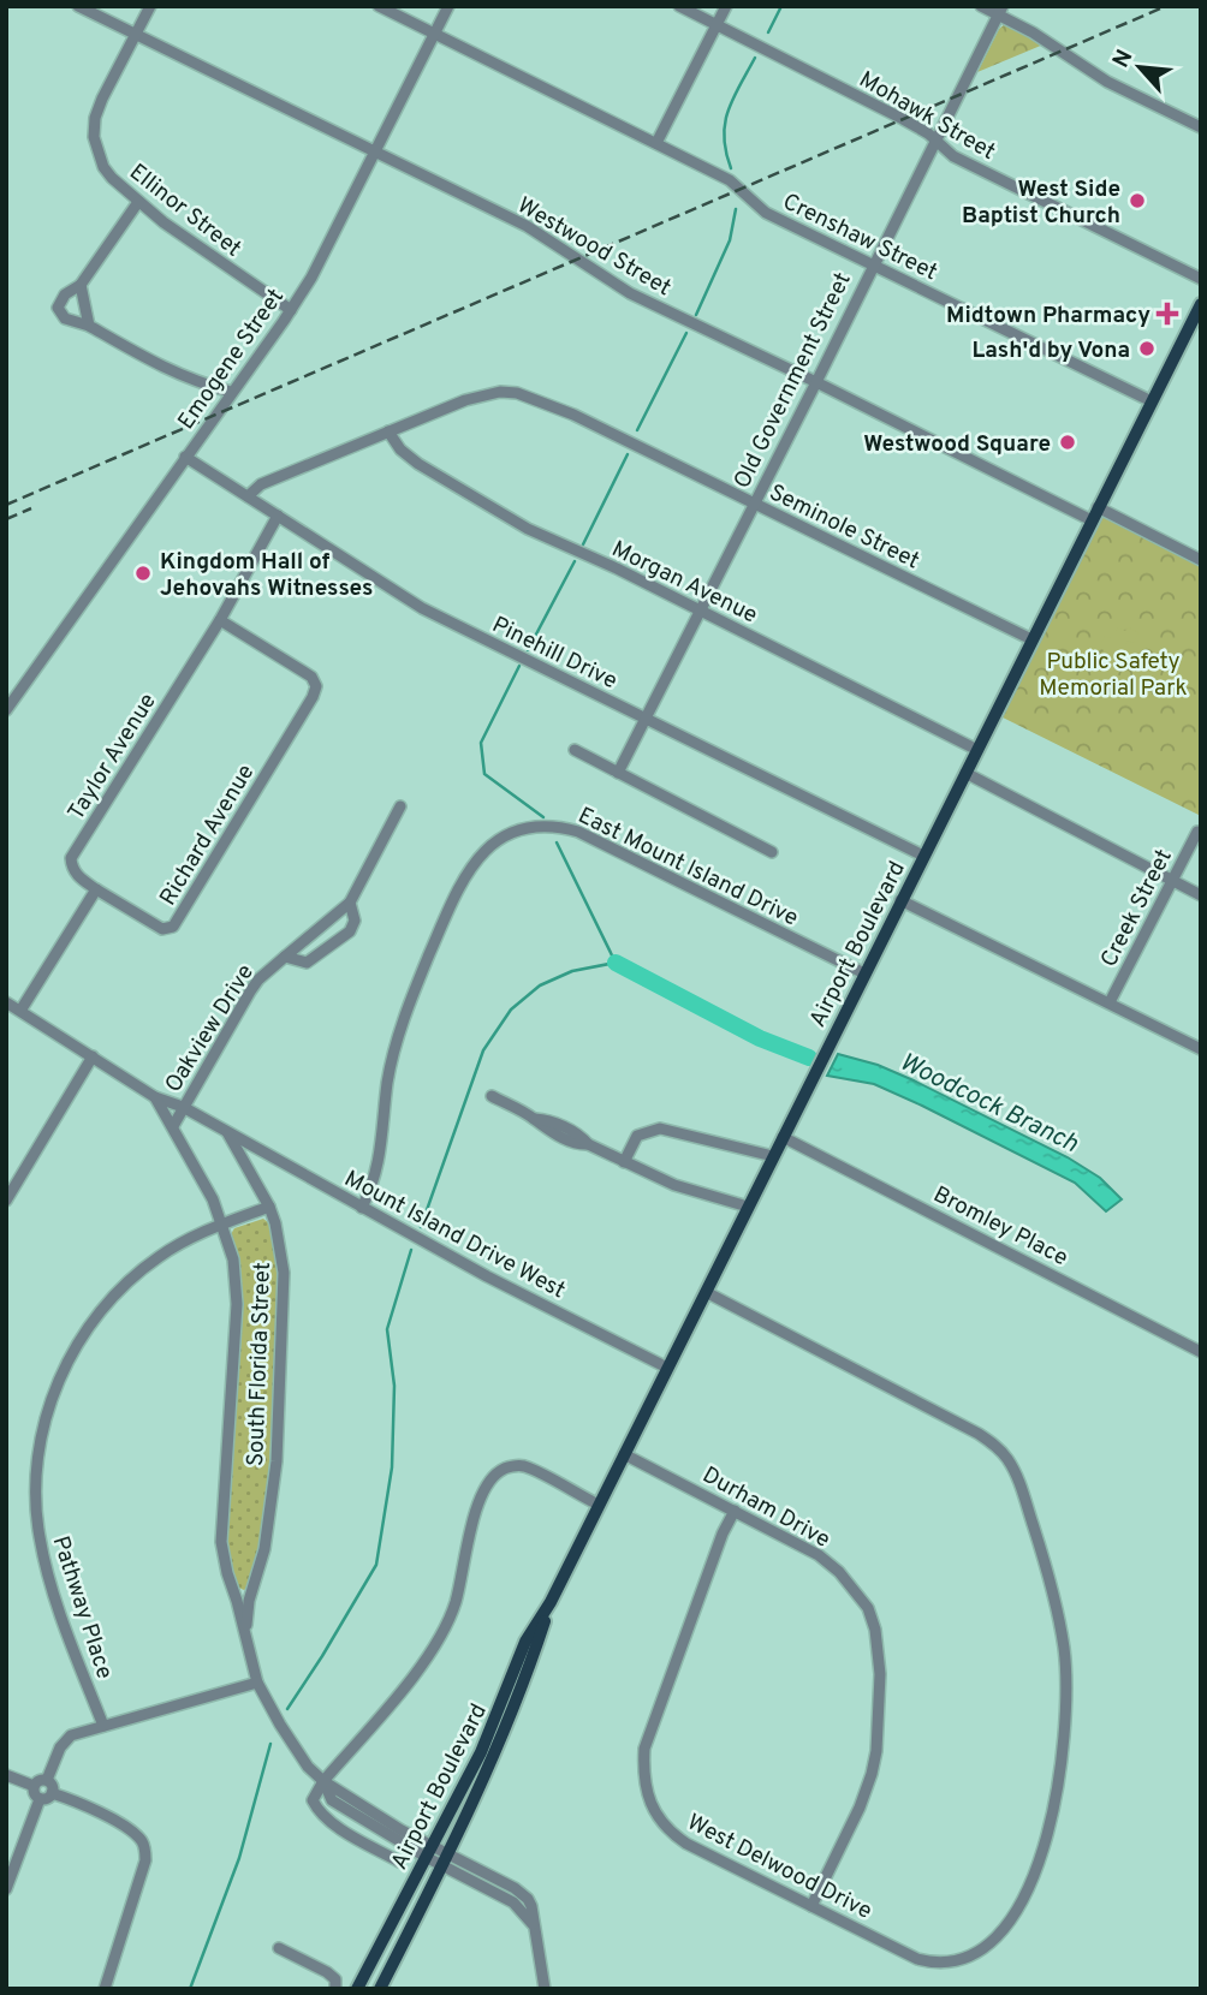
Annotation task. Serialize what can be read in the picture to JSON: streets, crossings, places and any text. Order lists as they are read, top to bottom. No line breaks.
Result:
{"streets":{"main road":["Airport Boulevard"],"street":["Mohawk Street","Ellinor Street","Crenshaw Street","Westwood Street","Emogene Street","Old Government Street","Seminole Street","Morgan Avenue","Pinehill Drive","Taylor Avenue","Richard Avenue","East Mount Island Drive","Creek Street","Oakview Drive","Bromley Place","Mount Island Drive West","South Florida Street","Durham Drive","Pathway Place","West Delwood Drive"]},"crossings":[["Mohawk Street","Old Government Street"],["Ellinor Street","Westwood Street"],["Ellinor Street","Emogene Street"],["Crenshaw Street","Emogene Street"],["Crenshaw Street","Old Government Street"],["Crenshaw Street","Airport Boulevard"],["Westwood Street","Emogene Street"],["Westwood Street","Old Government Street"],["Westwood Street","Airport Boulevard"],["Emogene Street","Pinehill Drive"],["Old Government Street","Seminole Street"],["Old Government Street","Morgan Avenue"],["Old Government Street","Pinehill Drive"],["Seminole Street","Morgan Avenue"],["Seminole Street","Airport Boulevard"],["Morgan Avenue","Airport Boulevard"],["Pinehill Drive","Taylor Avenue"],["Pinehill Drive","Airport Boulevard"],["Taylor Avenue","Richard Avenue"],["East Mount Island Drive","Airport Boulevard"],["East Mount Island Drive","Mount Island Drive West"],["Airport Boulevard","Bromley Place"],["Airport Boulevard","Mount Island Drive West"],["Airport Boulevard","South Florida Street"],["Airport Boulevard","Durham Drive"],["Airport Boulevard","West Delwood Drive"],["Oakview Drive","South Florida Street"],["Mount Island Drive West","South Florida Street"],["South Florida Street","Pathway Place"],["Durham Drive","West Delwood Drive"]],"water":["Woodcock Branch"],"parks":["Public Safety Memorial Park"],"places":{"other":["West Side Baptist Church","Lash'd by Vona","Westwood Square","Kingdom Hall of Jehovahs Witnesses"],"health":["Midtown Pharmacy"]},"north":"top left"}
